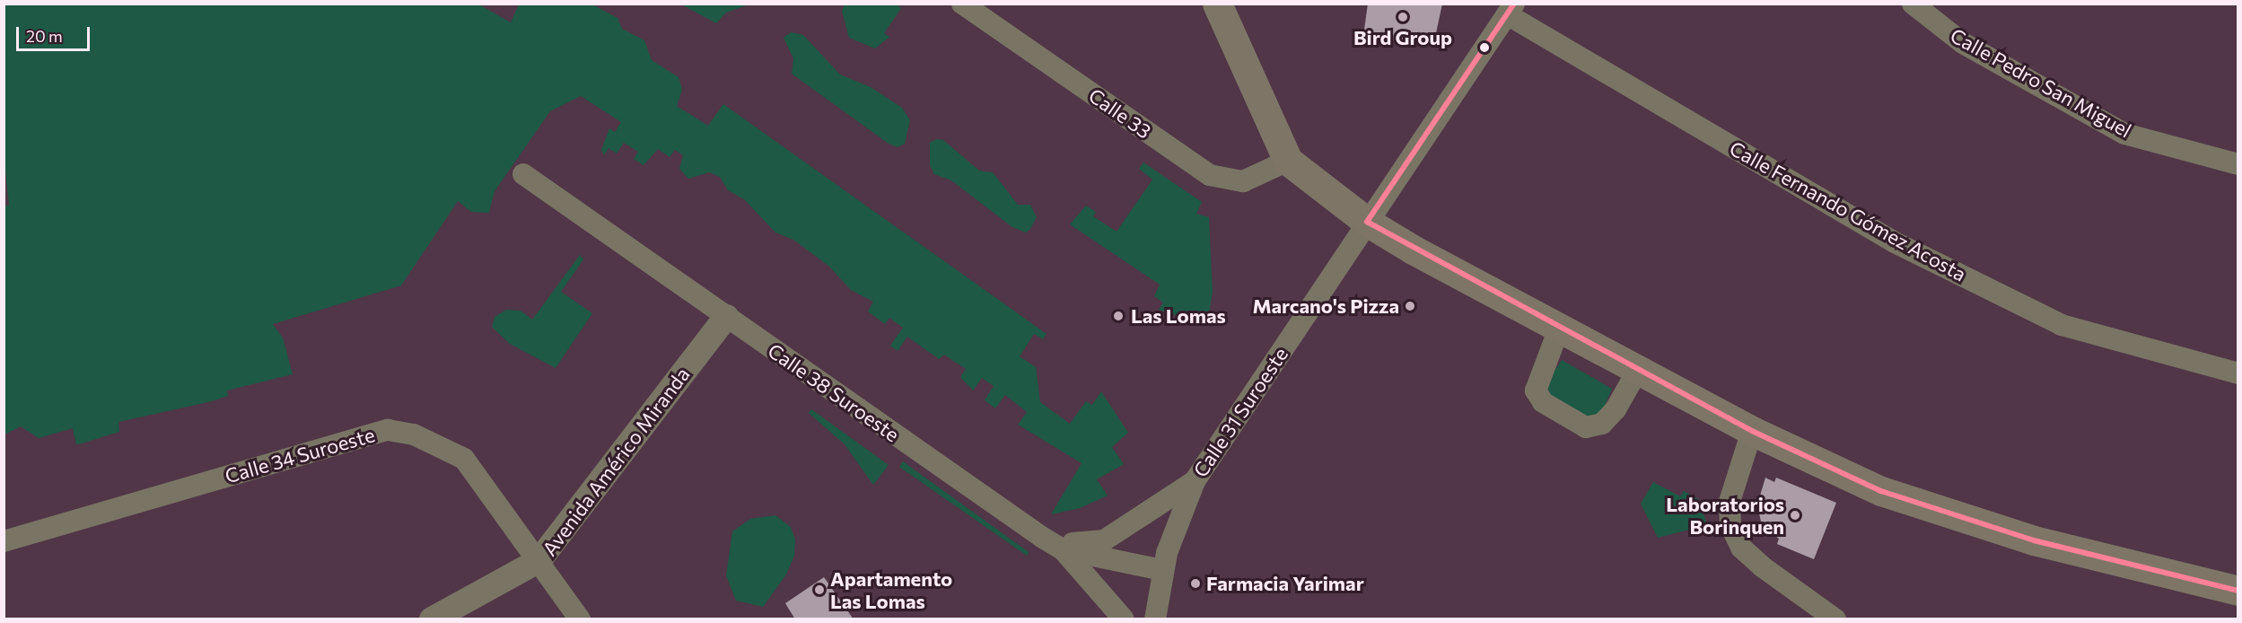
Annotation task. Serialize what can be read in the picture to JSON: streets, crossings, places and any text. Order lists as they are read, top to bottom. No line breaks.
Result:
{"streets":{"street":["Calle Pedro San Miguel","Calle 33","Calle Fernando Gómez Acosta","Calle 38 Suroeste","Calle 31 Suroeste","Calle 34 Suroeste","Avenida Américo Miranda"]},"crossings":[["Calle Fernando Gómez Acosta","Calle 31 Suroeste"],["Calle 38 Suroeste","Calle 31 Suroeste"],["Calle 38 Suroeste","Avenida Américo Miranda"],["Calle 34 Suroeste","Avenida Américo Miranda"]],"places":["Bird Group","Marcano's Pizza","Las Lomas","Laboratorios Borinquen","Farmacia Yarimar","Apartamento Las Lomas"],"scale_bar":"20 m"}
